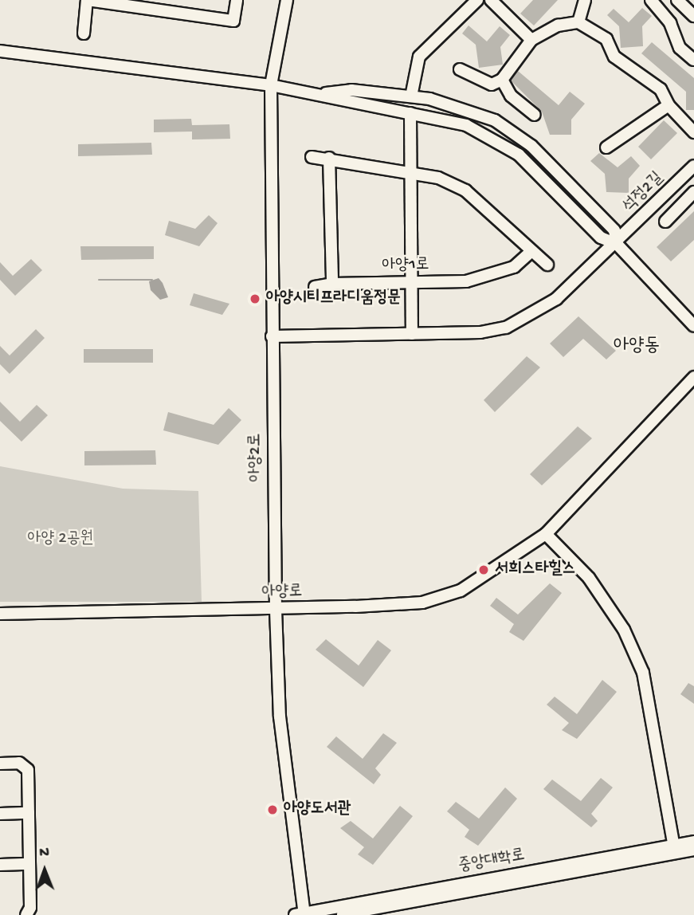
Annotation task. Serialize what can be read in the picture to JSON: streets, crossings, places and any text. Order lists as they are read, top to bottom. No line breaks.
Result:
{"streets":{"street":["석정2길","아양1로","아양2로","아양로","중앙대학로"]},"crossings":[["석정2길","아양2로"],["아양2로","아양로"],["아양2로","중앙대학로"]],"districts":["아양동"],"parks":["아양 2공원"],"places":["아양시티프라디움정문","서희스타힐스","아양도서관"],"north":"top"}
